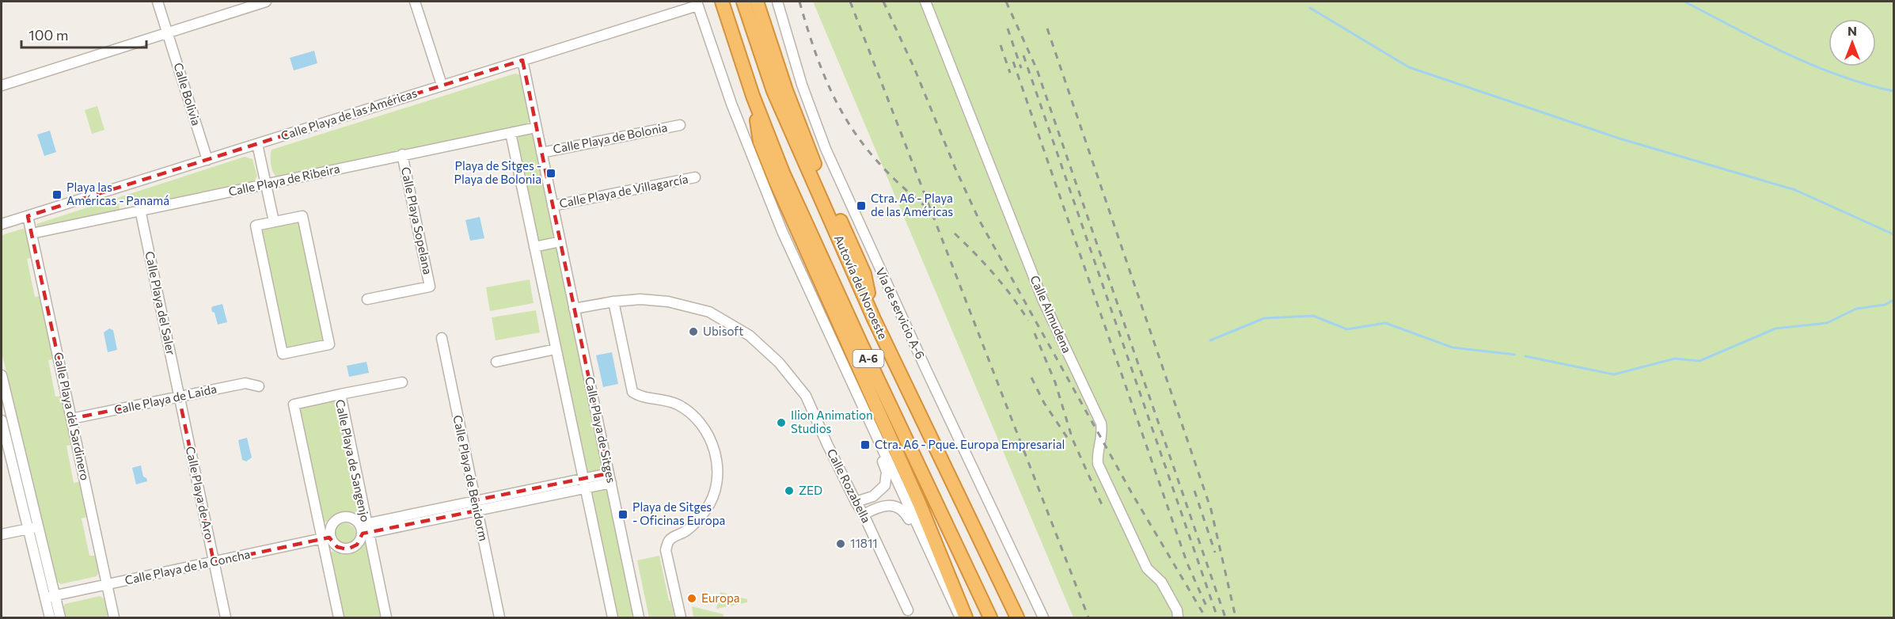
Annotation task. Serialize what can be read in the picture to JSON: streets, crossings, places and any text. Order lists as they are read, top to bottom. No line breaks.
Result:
{"streets":{"highway":["Autovía del Noroeste","A-6"],"street":["Calle Bolivia","Calle Playa de las Américas","Calle Playa de Bolonia","Calle Playa de Ribeira","Calle Playa de Villagarcía","Calle Playa Sopelana","Calle Playa del Saler","Vía de servicio A-6","Calle Almudena","Calle Playa de Laida","Calle Playa del Sardinero","Calle Playa de Sitges","Calle Playa de Sangenjo","Calle Playa de Benidorm","Calle Rozabella","Calle Playa de Aro","Calle Playa de la Concha"]},"crossings":[["Calle Bolivia","Calle Playa de las Américas"],["Calle Playa de las Américas","Calle Playa del Sardinero"],["Calle Playa de las Américas","Calle Playa de Sitges"],["Calle Playa de Bolonia","Calle Playa de Sitges"],["Calle Playa de Ribeira","Calle Playa Sopelana"],["Calle Playa de Ribeira","Calle Playa del Saler"],["Calle Playa de Ribeira","Calle Playa del Sardinero"],["Calle Playa de Ribeira","Calle Playa de Sitges"],["Calle Playa de Villagarcía","Calle Playa de Sitges"],["Calle Playa del Saler","Calle Playa de Laida"],["Calle Playa del Saler","Calle Playa de Aro"],["Calle Playa de Laida","Calle Playa del Sardinero"],["Calle Playa de Laida","Calle Playa de Aro"],["Calle Playa del Sardinero","Calle Playa de la Concha"],["Calle Playa de Sitges","Calle Rozabella"],["Calle Playa de Sangenjo","Calle Playa de la Concha"],["Calle Playa de Aro","Calle Playa de la Concha"]],"places":{"transit":["Playa de Sitges - Playa de Bolonia","Playa las Américas - Panamá","Ctra. A6 - Playa de las Américas","Ctra. A6 - Pque. Europa Empresarial","Playa de Sitges - Oficinas Europa"],"other":["Ubisoft","Ilion Animation Studios","ZED","11811","Europa"]},"scale_bar":"100 m","north":"top"}
